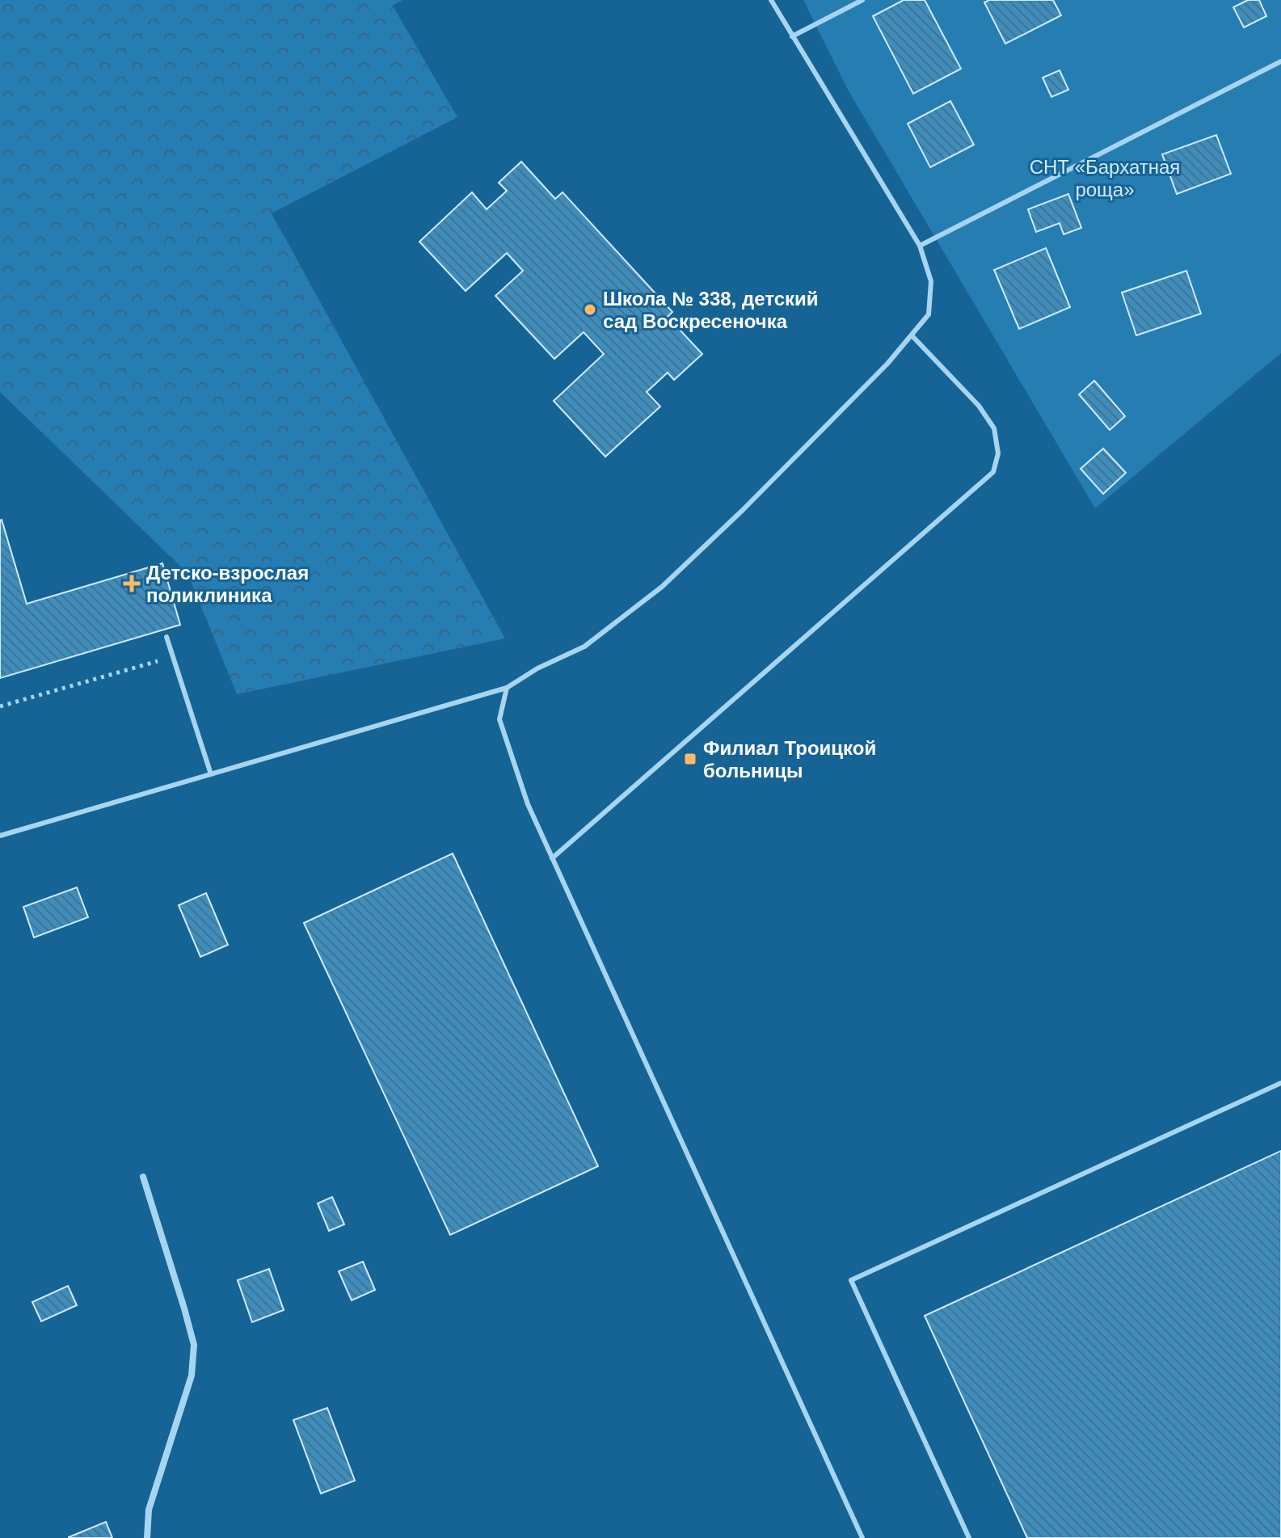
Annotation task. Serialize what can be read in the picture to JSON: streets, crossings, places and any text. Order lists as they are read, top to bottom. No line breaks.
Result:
{"parks":["СНТ «Бархатная роща»"],"places":{"other":["Школа № 338, детский сад Воскресеночка"],"health":["Детско-взрослая поликлиника"],"transit":["Филиал Троицкой больницы"]}}
